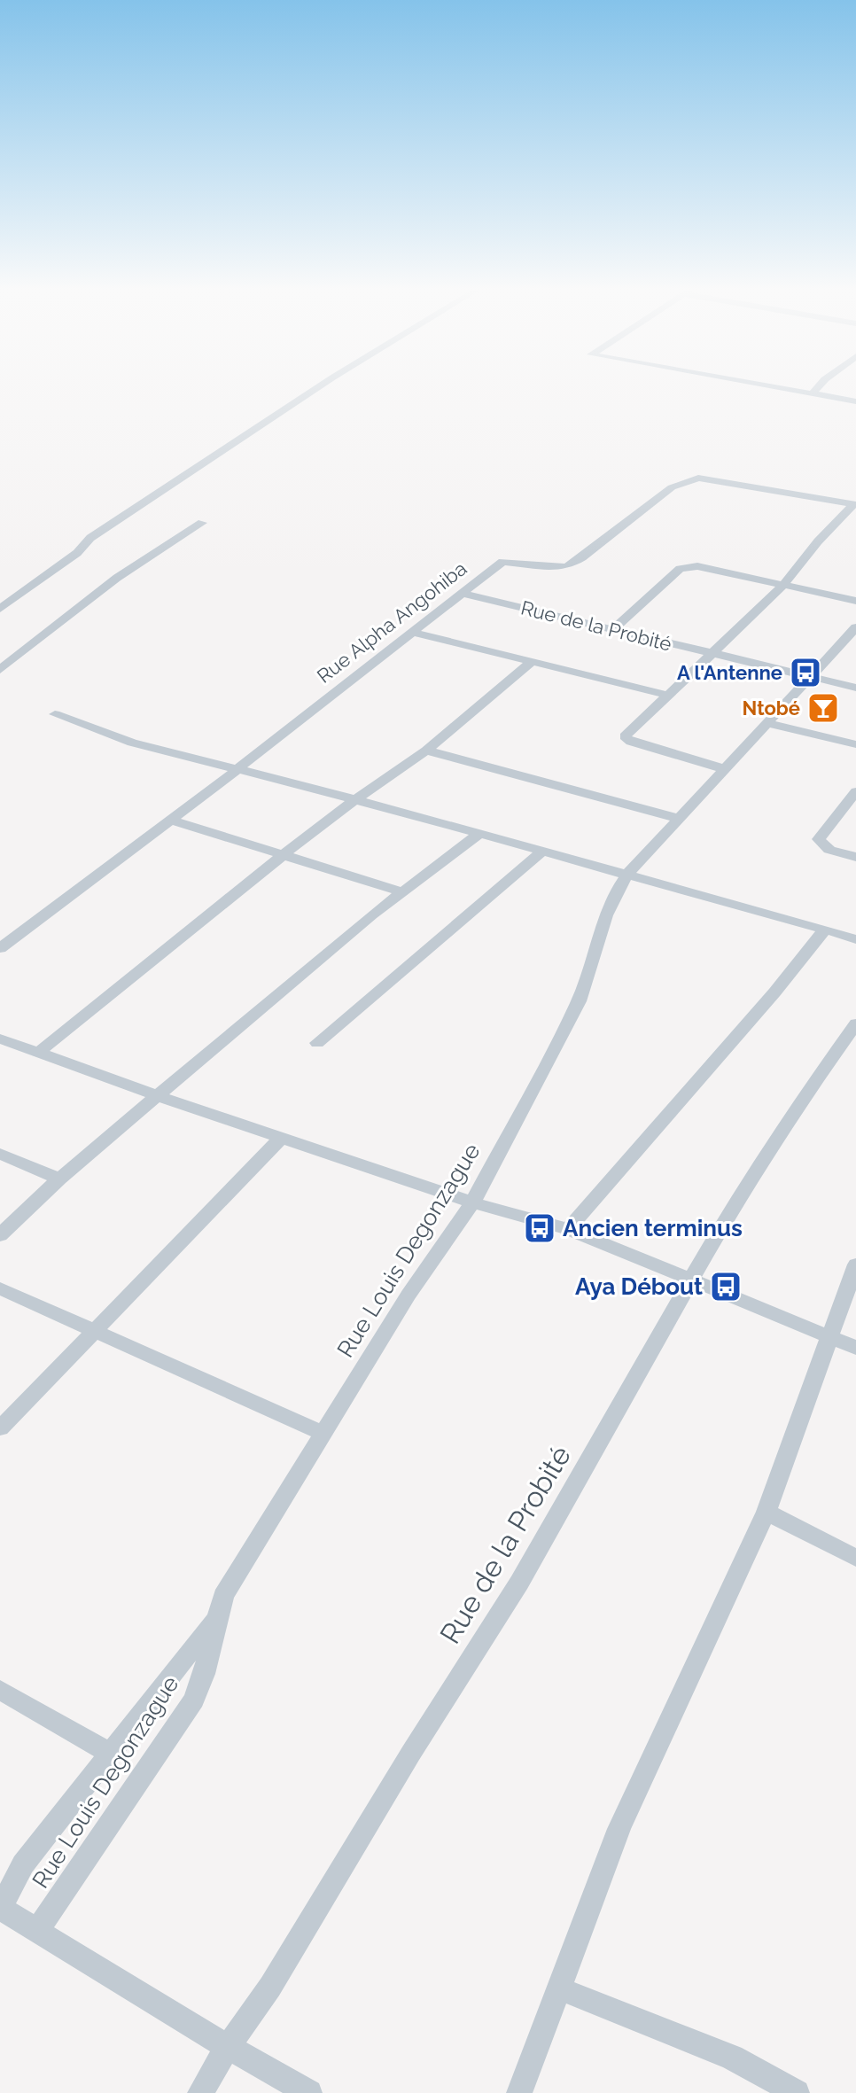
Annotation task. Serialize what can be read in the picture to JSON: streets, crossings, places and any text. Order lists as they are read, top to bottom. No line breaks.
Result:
{"streets":{"street":["Rue Alpha Angohiba","Rue de la Probité","Rue Louis Degonzague"]},"crossings":[["Rue Alpha Angohiba","Rue de la Probité"],["Rue de la Probité","Rue Louis Degonzague"]],"places":{"bus stop":["A l'Antenne","Ancien terminus","Aya Débout"],"bar":["Ntobé"]}}
